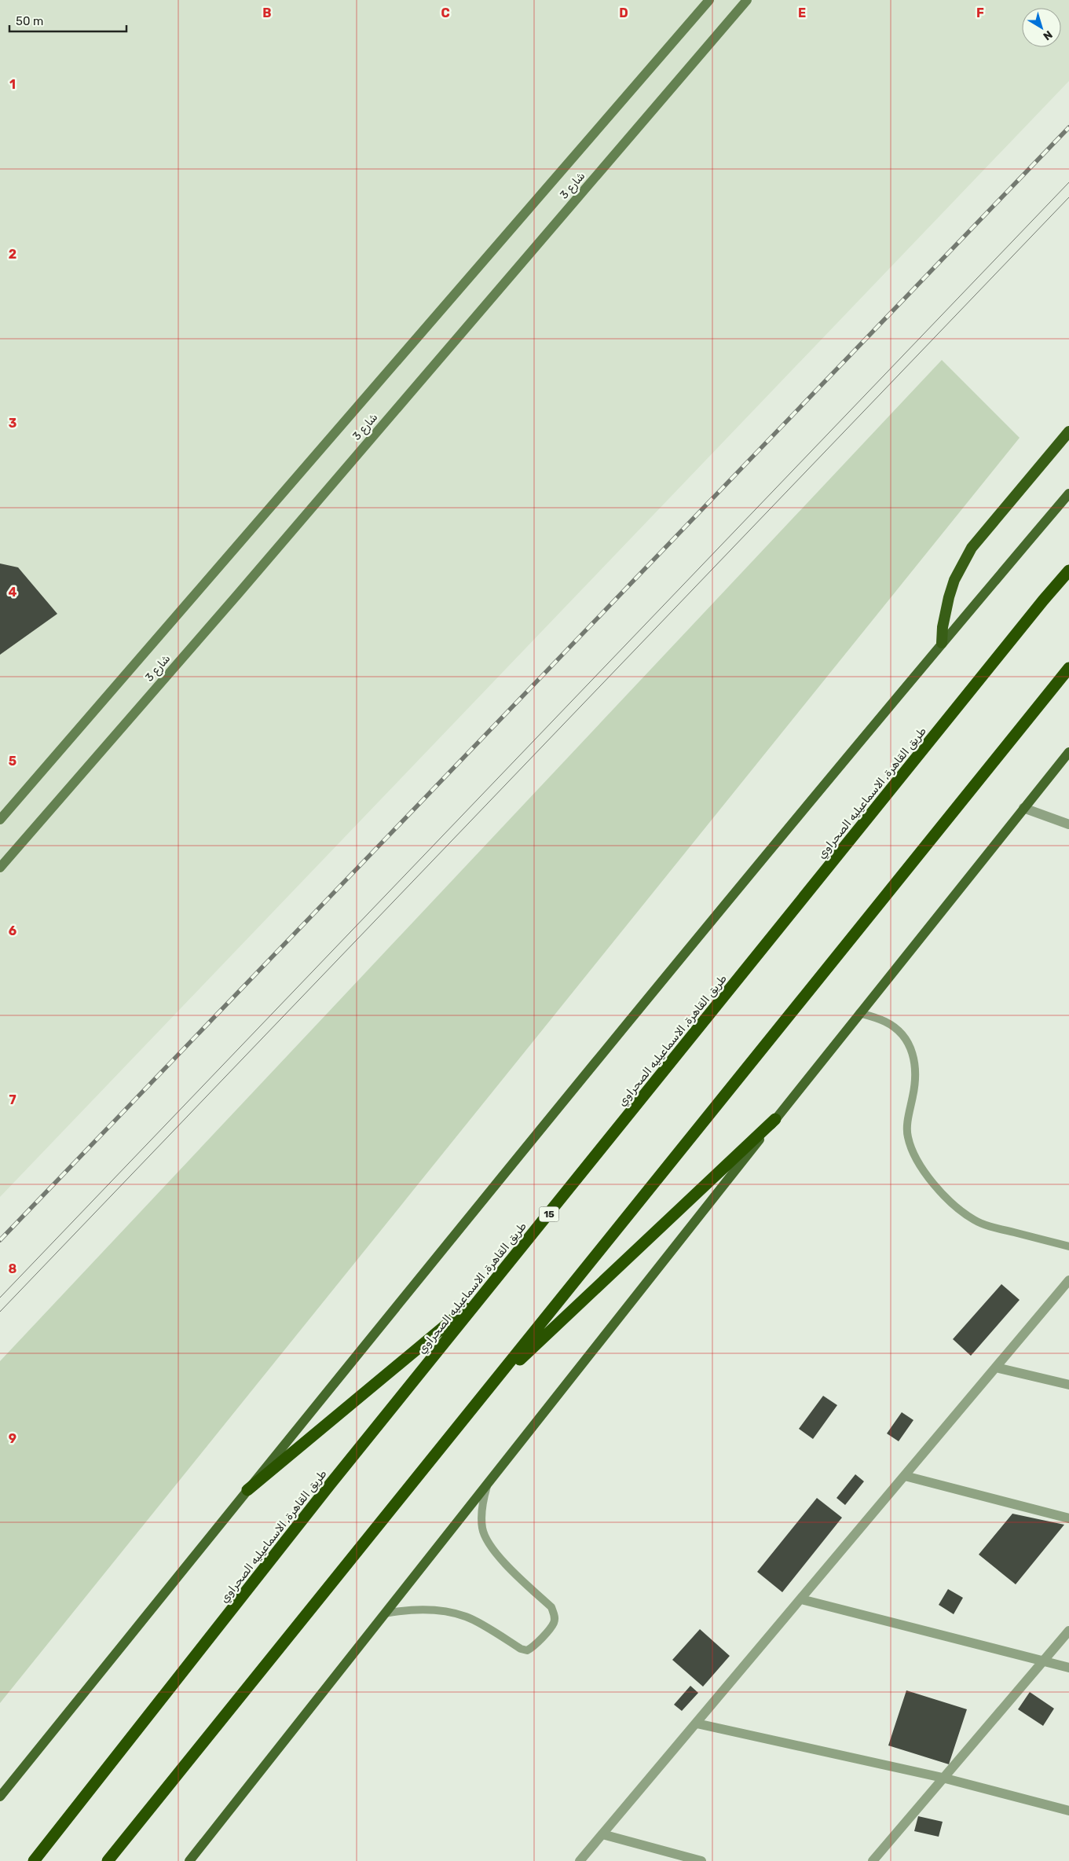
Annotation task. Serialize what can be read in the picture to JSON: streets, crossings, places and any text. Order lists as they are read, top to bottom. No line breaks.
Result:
{"streets":{"highway":["طريق القاهرة, الاسماعيليه الصحراوي","15"],"main road":["شارع 3"]},"scale_bar":"50 m","north":"bottom right","grid":{"columns":["B","C","D","E","F"],"rows":["1","2","3","4","5","6","7","8","9"]}}
